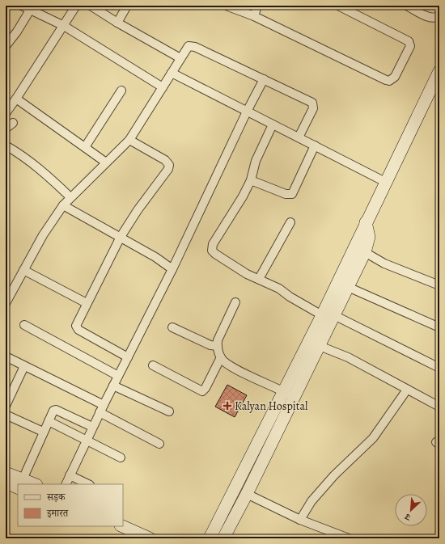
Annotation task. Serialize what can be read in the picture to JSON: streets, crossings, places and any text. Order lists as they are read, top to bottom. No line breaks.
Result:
{"places":{"health":["Kalyan Hospital"]},"legend":["सड़क","इमारत"],"north":"bottom left"}
